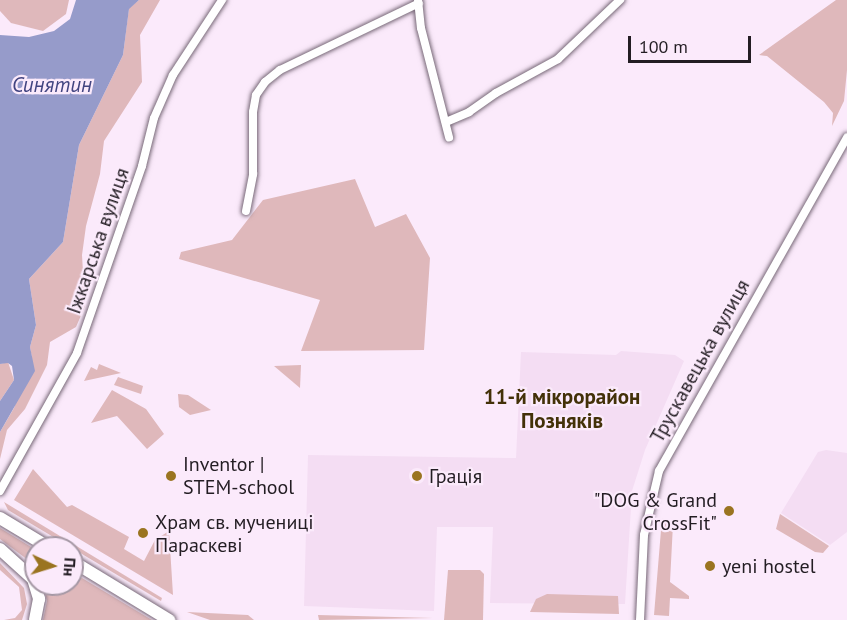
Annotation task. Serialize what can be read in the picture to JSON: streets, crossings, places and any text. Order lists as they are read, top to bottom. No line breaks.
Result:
{"streets":{"street":["Іжкарська вулиця","Трускавецька вулиця"]},"districts":["11-й мікрорайон Позняків"],"water":["Синятин"],"places":["Inventor | STEM-school","Грація","\"DOG & Grand CrossFit\"","Храм св. мучениці Параскеві","yeni hostel"],"scale_bar":"100 m","north":"right"}
